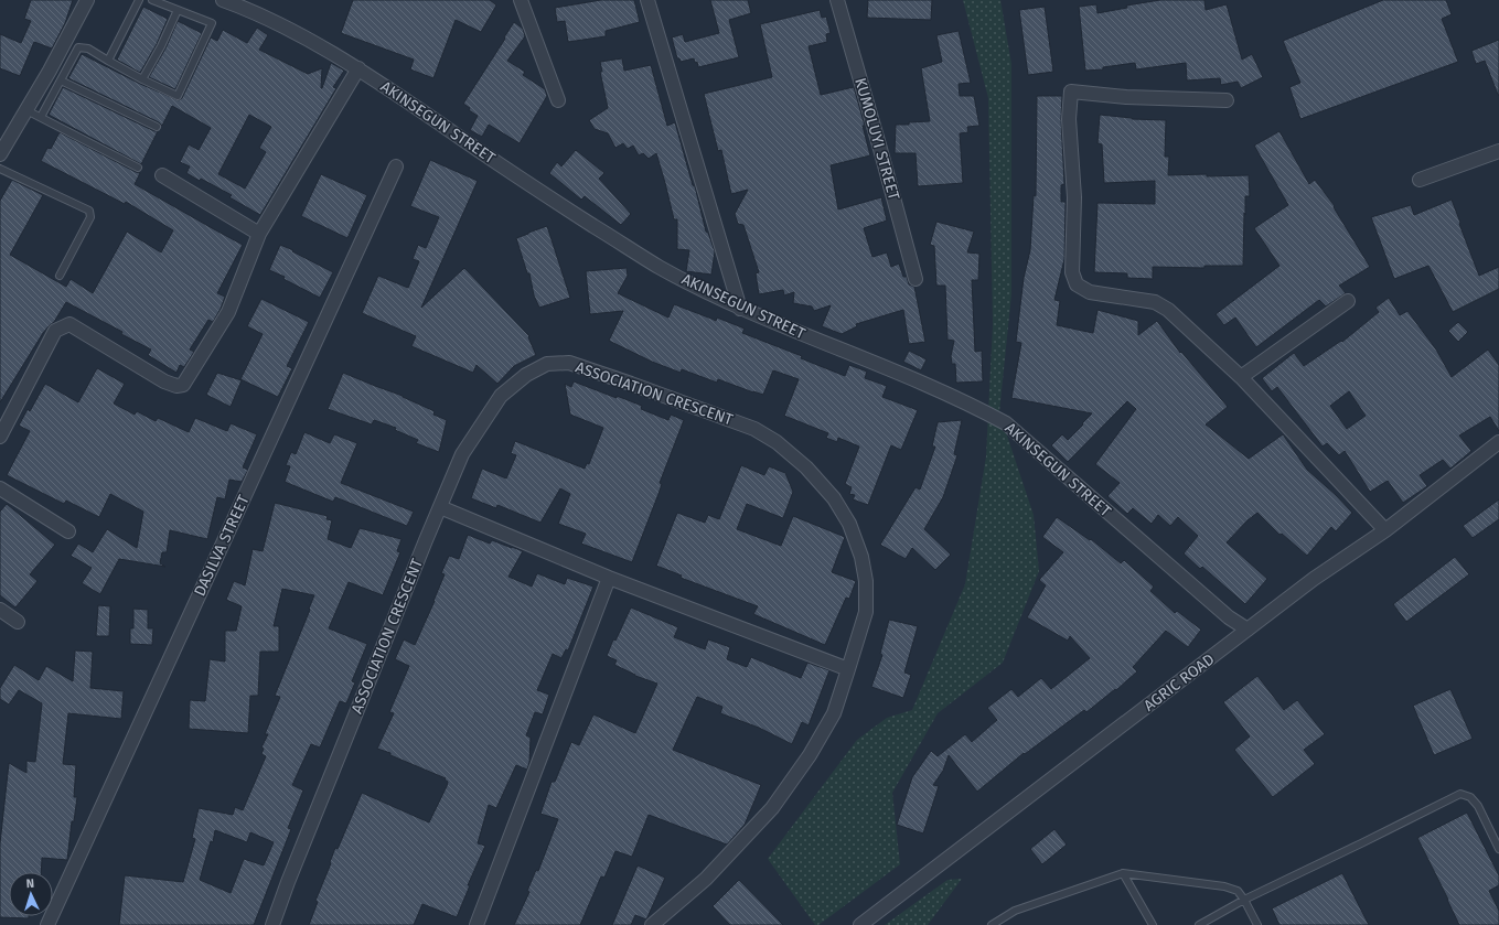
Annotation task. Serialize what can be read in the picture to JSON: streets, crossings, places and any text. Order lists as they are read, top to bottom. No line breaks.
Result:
{"streets":{"street":["AKINSEGUN STREET","KUMOLUYI STREET","ASSOCIATION CRESCENT","DASILVA STREET","AGRIC ROAD"]},"crossings":[["AKINSEGUN STREET","AGRIC ROAD"]],"north":"top"}
